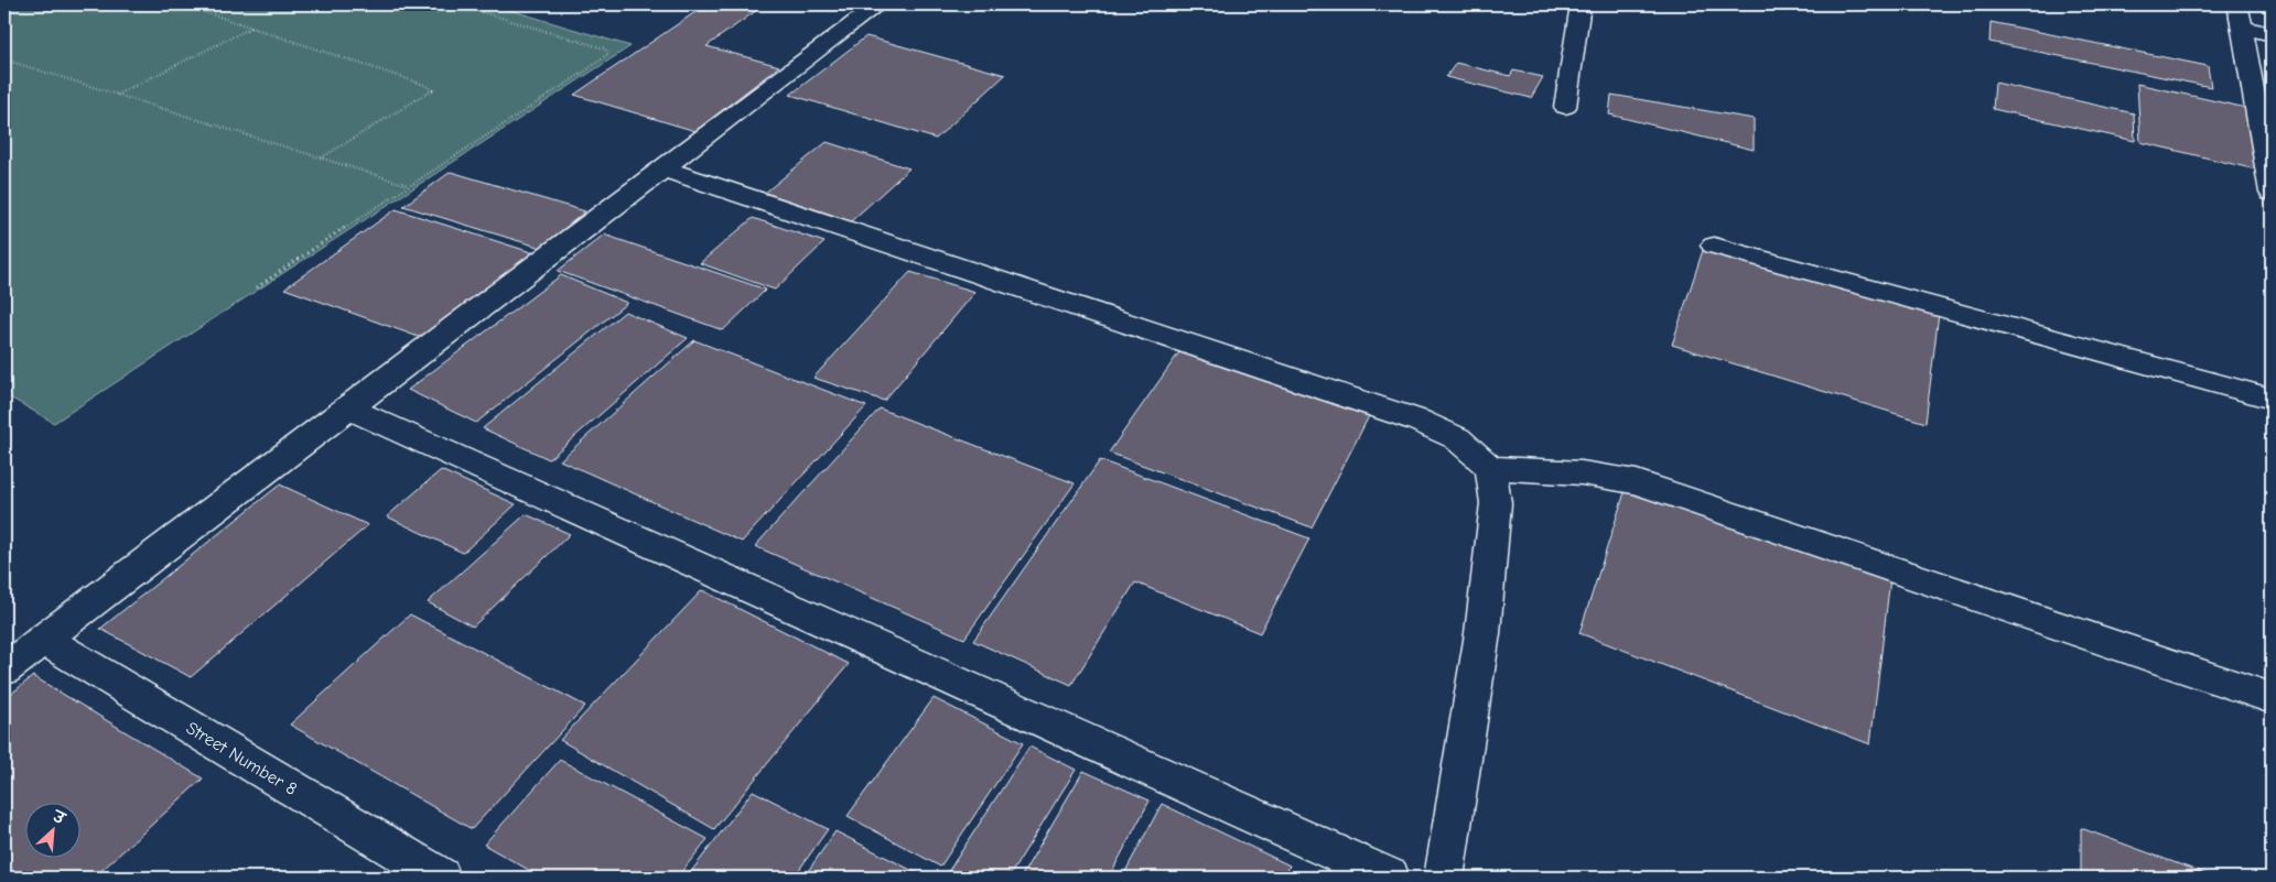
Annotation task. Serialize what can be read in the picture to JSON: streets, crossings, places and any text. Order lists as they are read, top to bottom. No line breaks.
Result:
{"streets":{"street":["Street Number 8"]},"north":"top right"}
